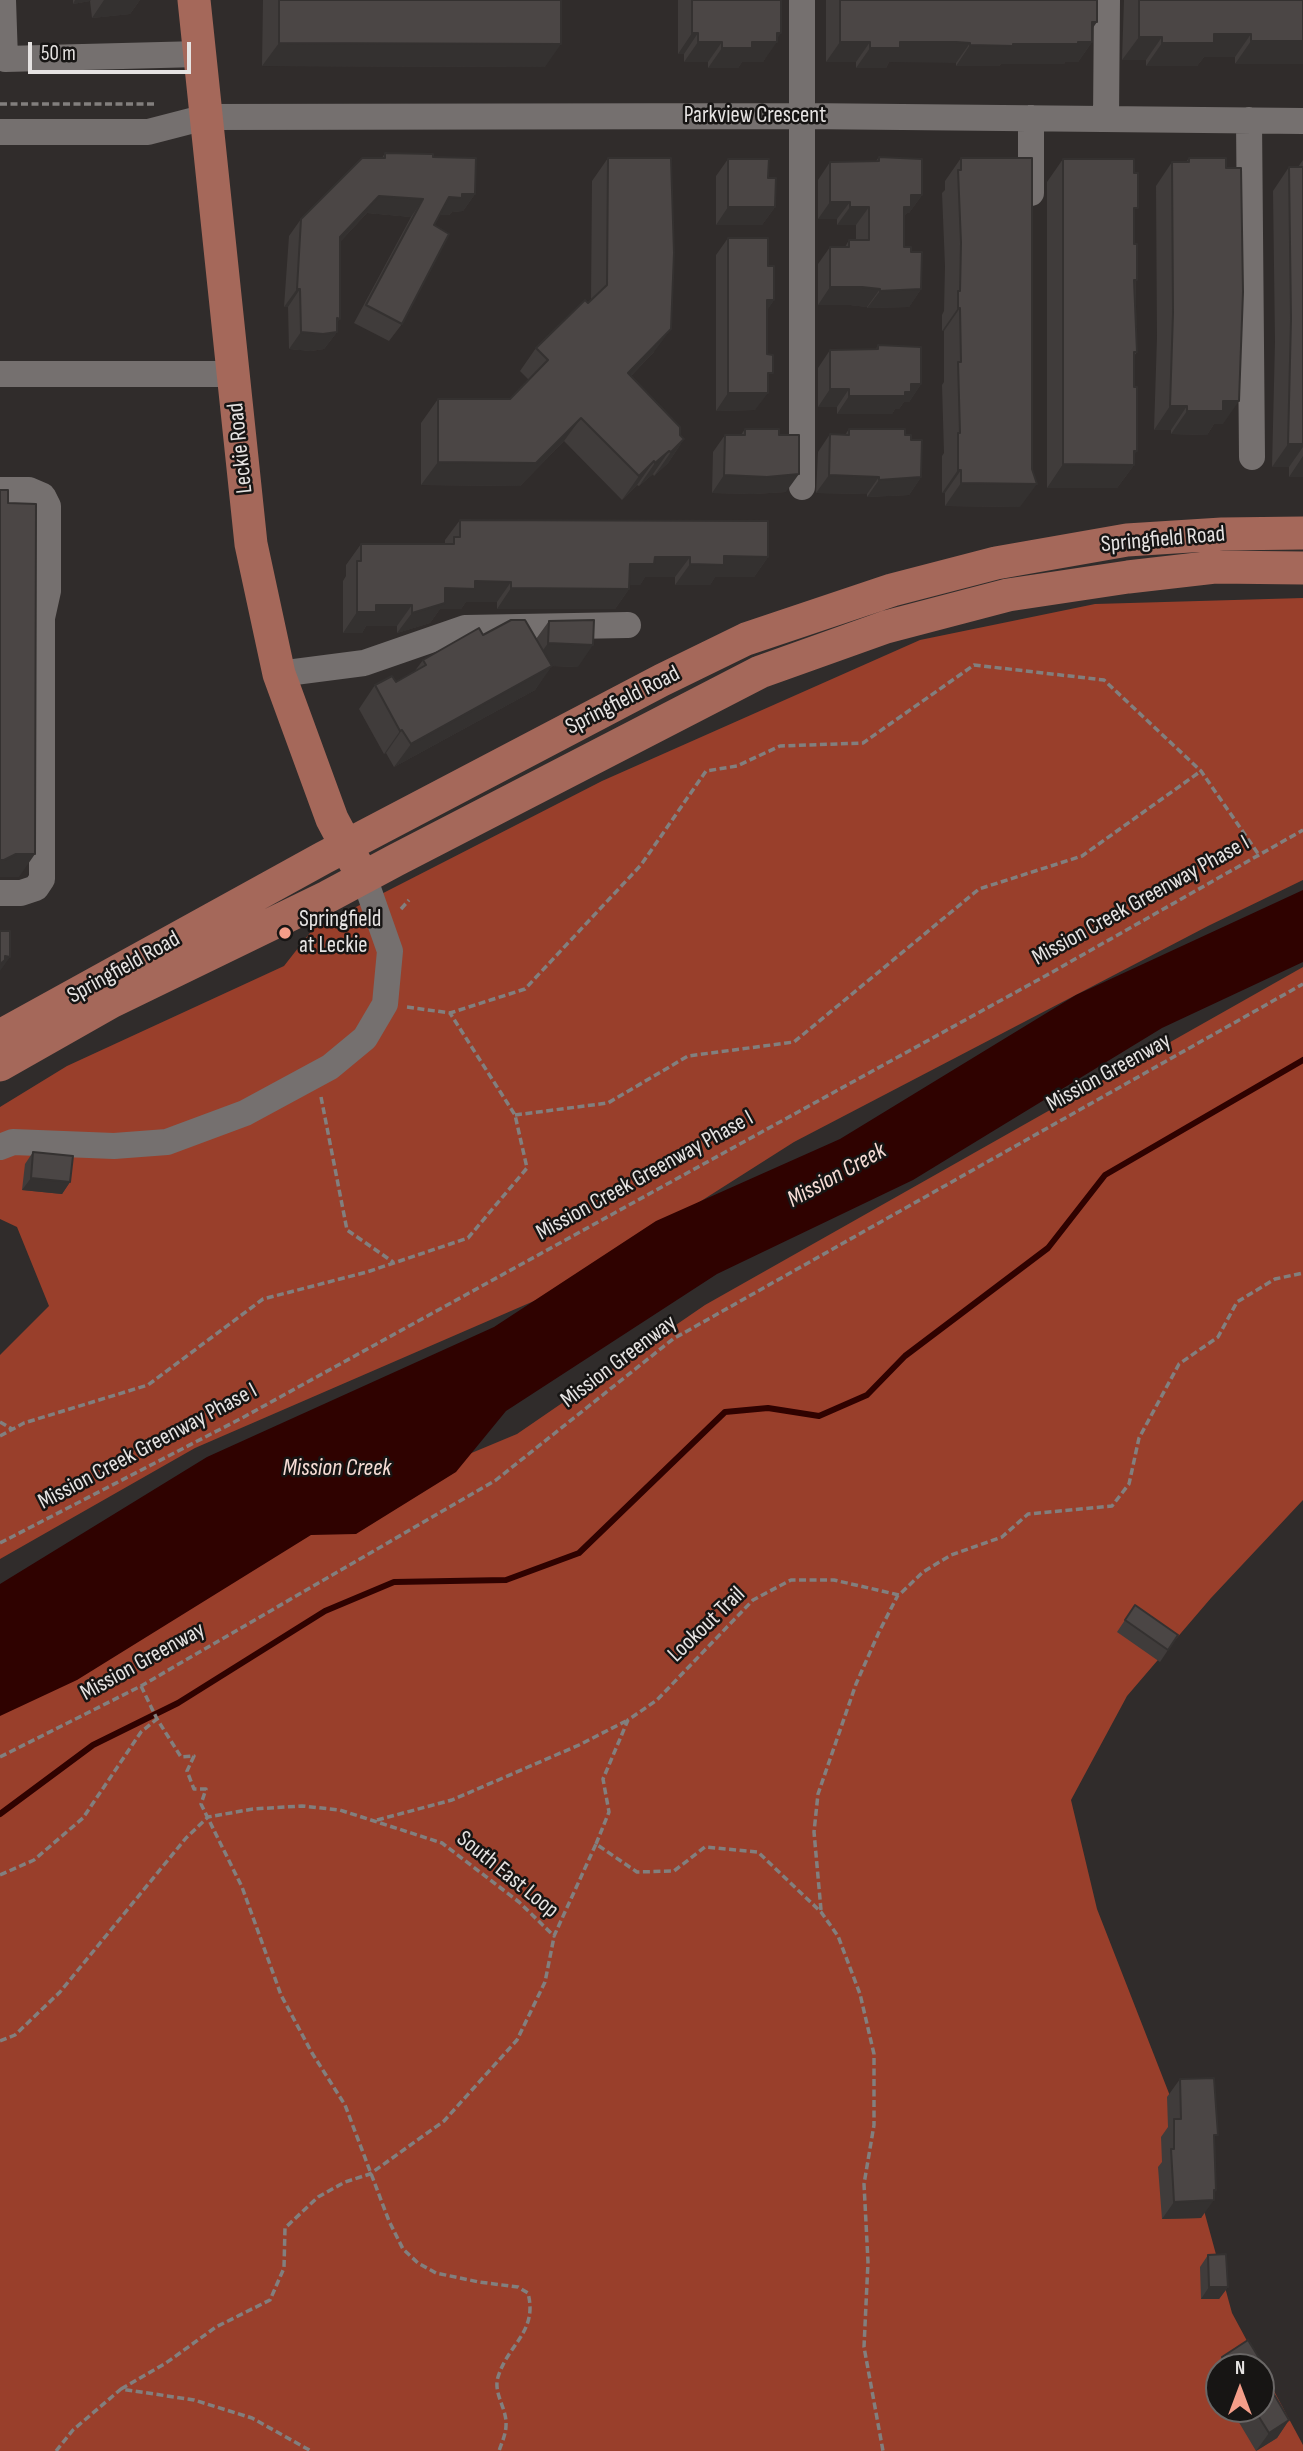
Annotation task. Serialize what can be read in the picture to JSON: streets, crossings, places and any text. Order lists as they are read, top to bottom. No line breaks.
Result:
{"streets":{"main road":["Leckie Road","Springfield Road"],"street":["Parkview Crescent"],"path":["Mission Creek Greenway Phase I","Mission Greenway","Lookout Trail","South East Loop"]},"crossings":[["Parkview Crescent","Leckie Road"],["Leckie Road","Springfield Road"],["Lookout Trail","South East Loop"]],"water":["Mission Creek"],"places":["Springfield at Leckie"],"scale_bar":"50 m","north":"top"}
